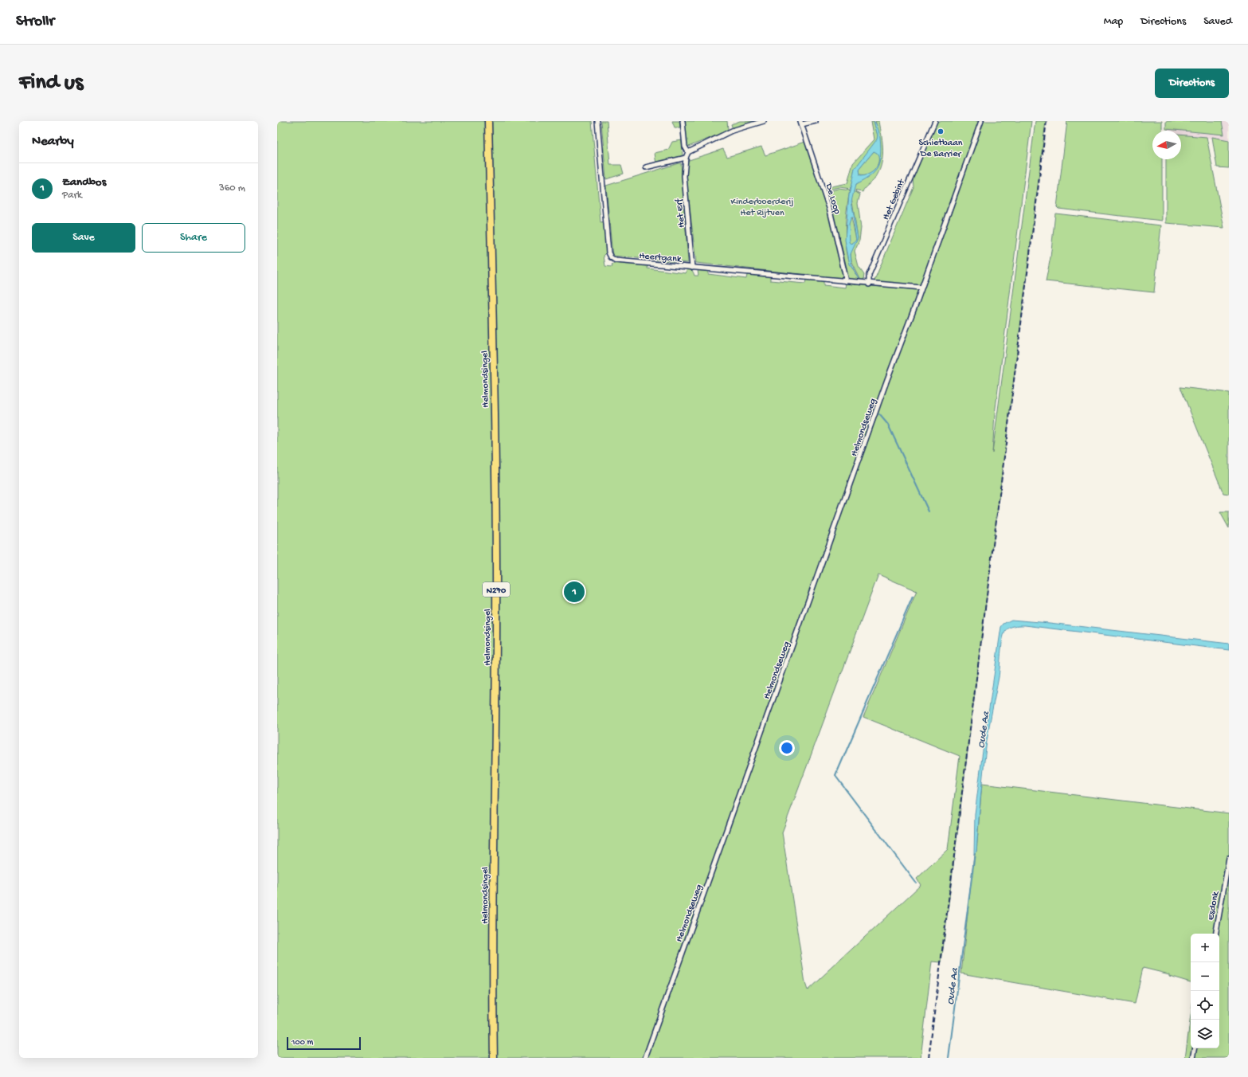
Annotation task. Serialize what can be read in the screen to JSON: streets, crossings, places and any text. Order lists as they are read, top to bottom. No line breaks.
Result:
{"streets":{"main road":["Helmondsingel","N270"],"street":["De Loop","Het Gebint","Het Erf","Heertgank","Helmondseweg","Esdonk"]},"crossings":[["De Loop","Heertgank"],["Het Erf","Heertgank"]],"water":["Oude Aa"],"parks":["Kinderboerderij Het Rijtven"],"places":["Schietbaan De Barrier"],"scale_bar":"100 m","north":"left","page":{"header":"Strollr","nav":["Map","Directions","Saved"],"buttons":["Directions",["Save","Share"]],"title":"Find us","heading":"Nearby","list":[{"mark":"1","name":"Zandbos","note":"Park","value":"360 m"}],"pins":"1","map_buttons":["+","−"],"scale":"100 m"}}
